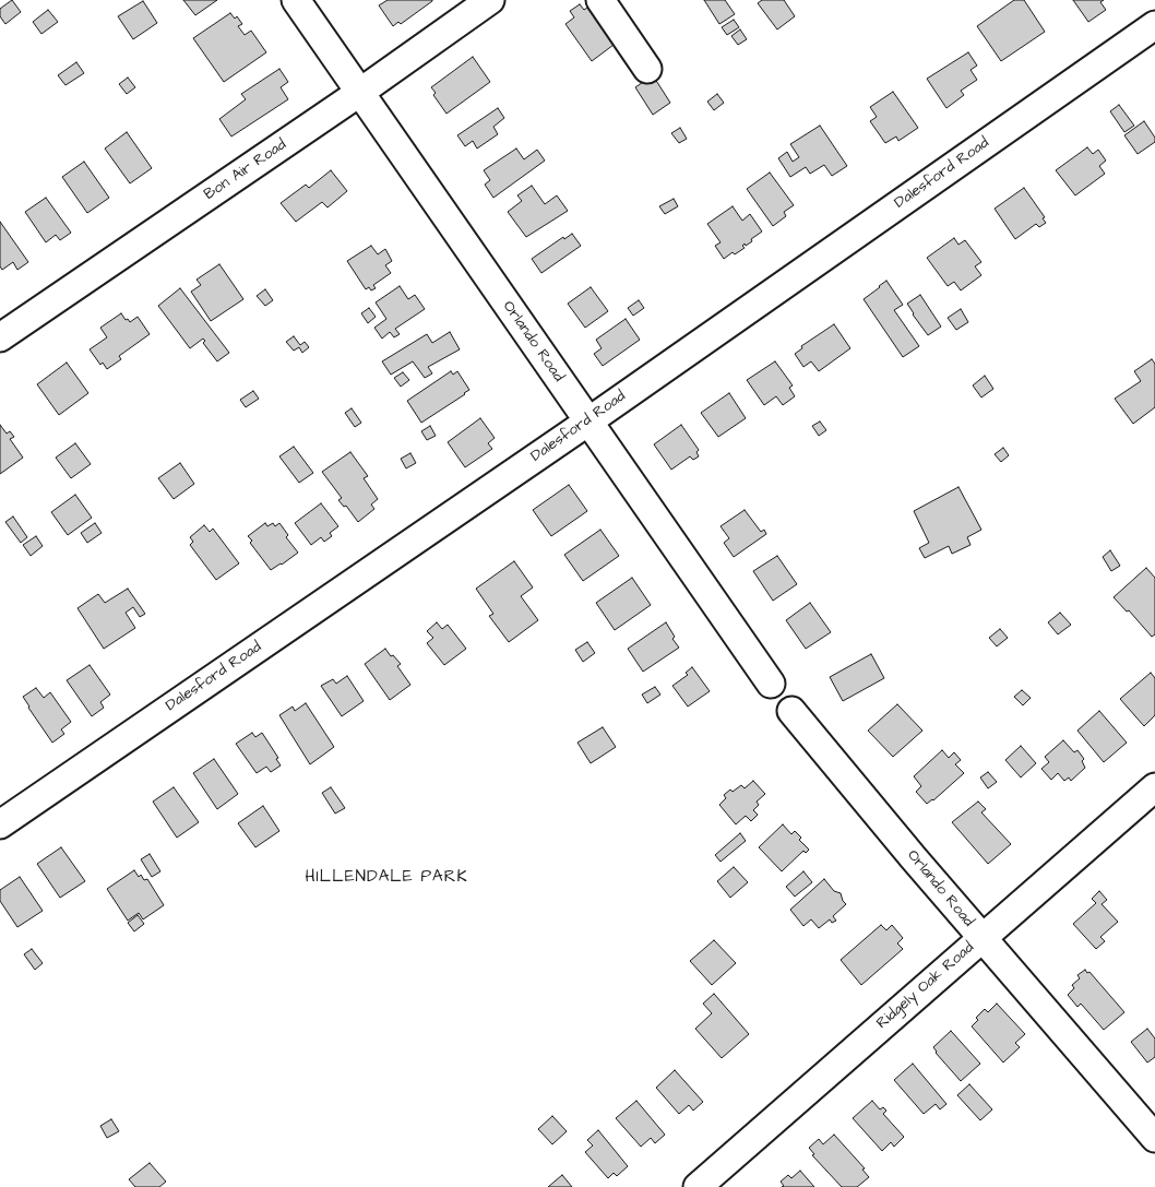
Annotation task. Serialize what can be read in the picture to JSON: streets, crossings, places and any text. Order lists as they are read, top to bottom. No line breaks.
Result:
{"streets":{"street":["Bon Air Road","Dalesford Road","Orlando Road","Ridgely Oak Road"]},"crossings":[["Bon Air Road","Orlando Road"],["Dalesford Road","Orlando Road"],["Orlando Road","Ridgely Oak Road"]],"districts":["HILLENDALE PARK"]}
